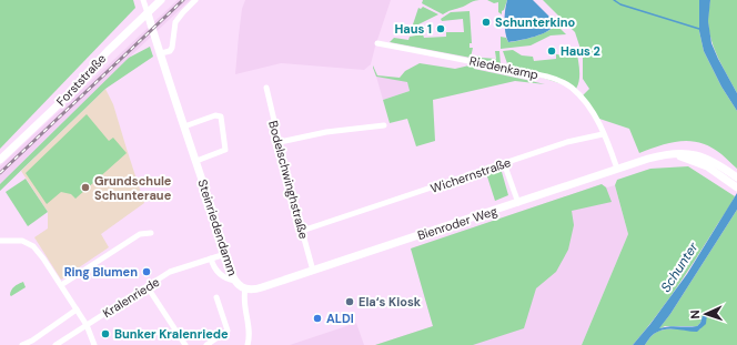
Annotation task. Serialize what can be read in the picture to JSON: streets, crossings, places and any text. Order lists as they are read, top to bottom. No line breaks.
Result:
{"streets":{"main road":["Forststraße","Bienroder Weg","Steinriedendamm"],"street":["Riedenkamp","Wichernstraße","Bodelschwinghstraße","Kralenriede"]},"crossings":[["Riedenkamp","Wichernstraße"],["Forststraße","Steinriedendamm"],["Wichernstraße","Bodelschwinghstraße"],["Bodelschwinghstraße","Bienroder Weg"],["Bienroder Weg","Steinriedendamm"],["Steinriedendamm","Kralenriede"]],"water":["Schunter"],"places":["Schunterkino","Haus 1","Haus 2","Grundschule Schunteraue","Ring Blumen","Ela‘s Kiosk","ALDI","Bunker Kralenriede"],"north":"left"}
